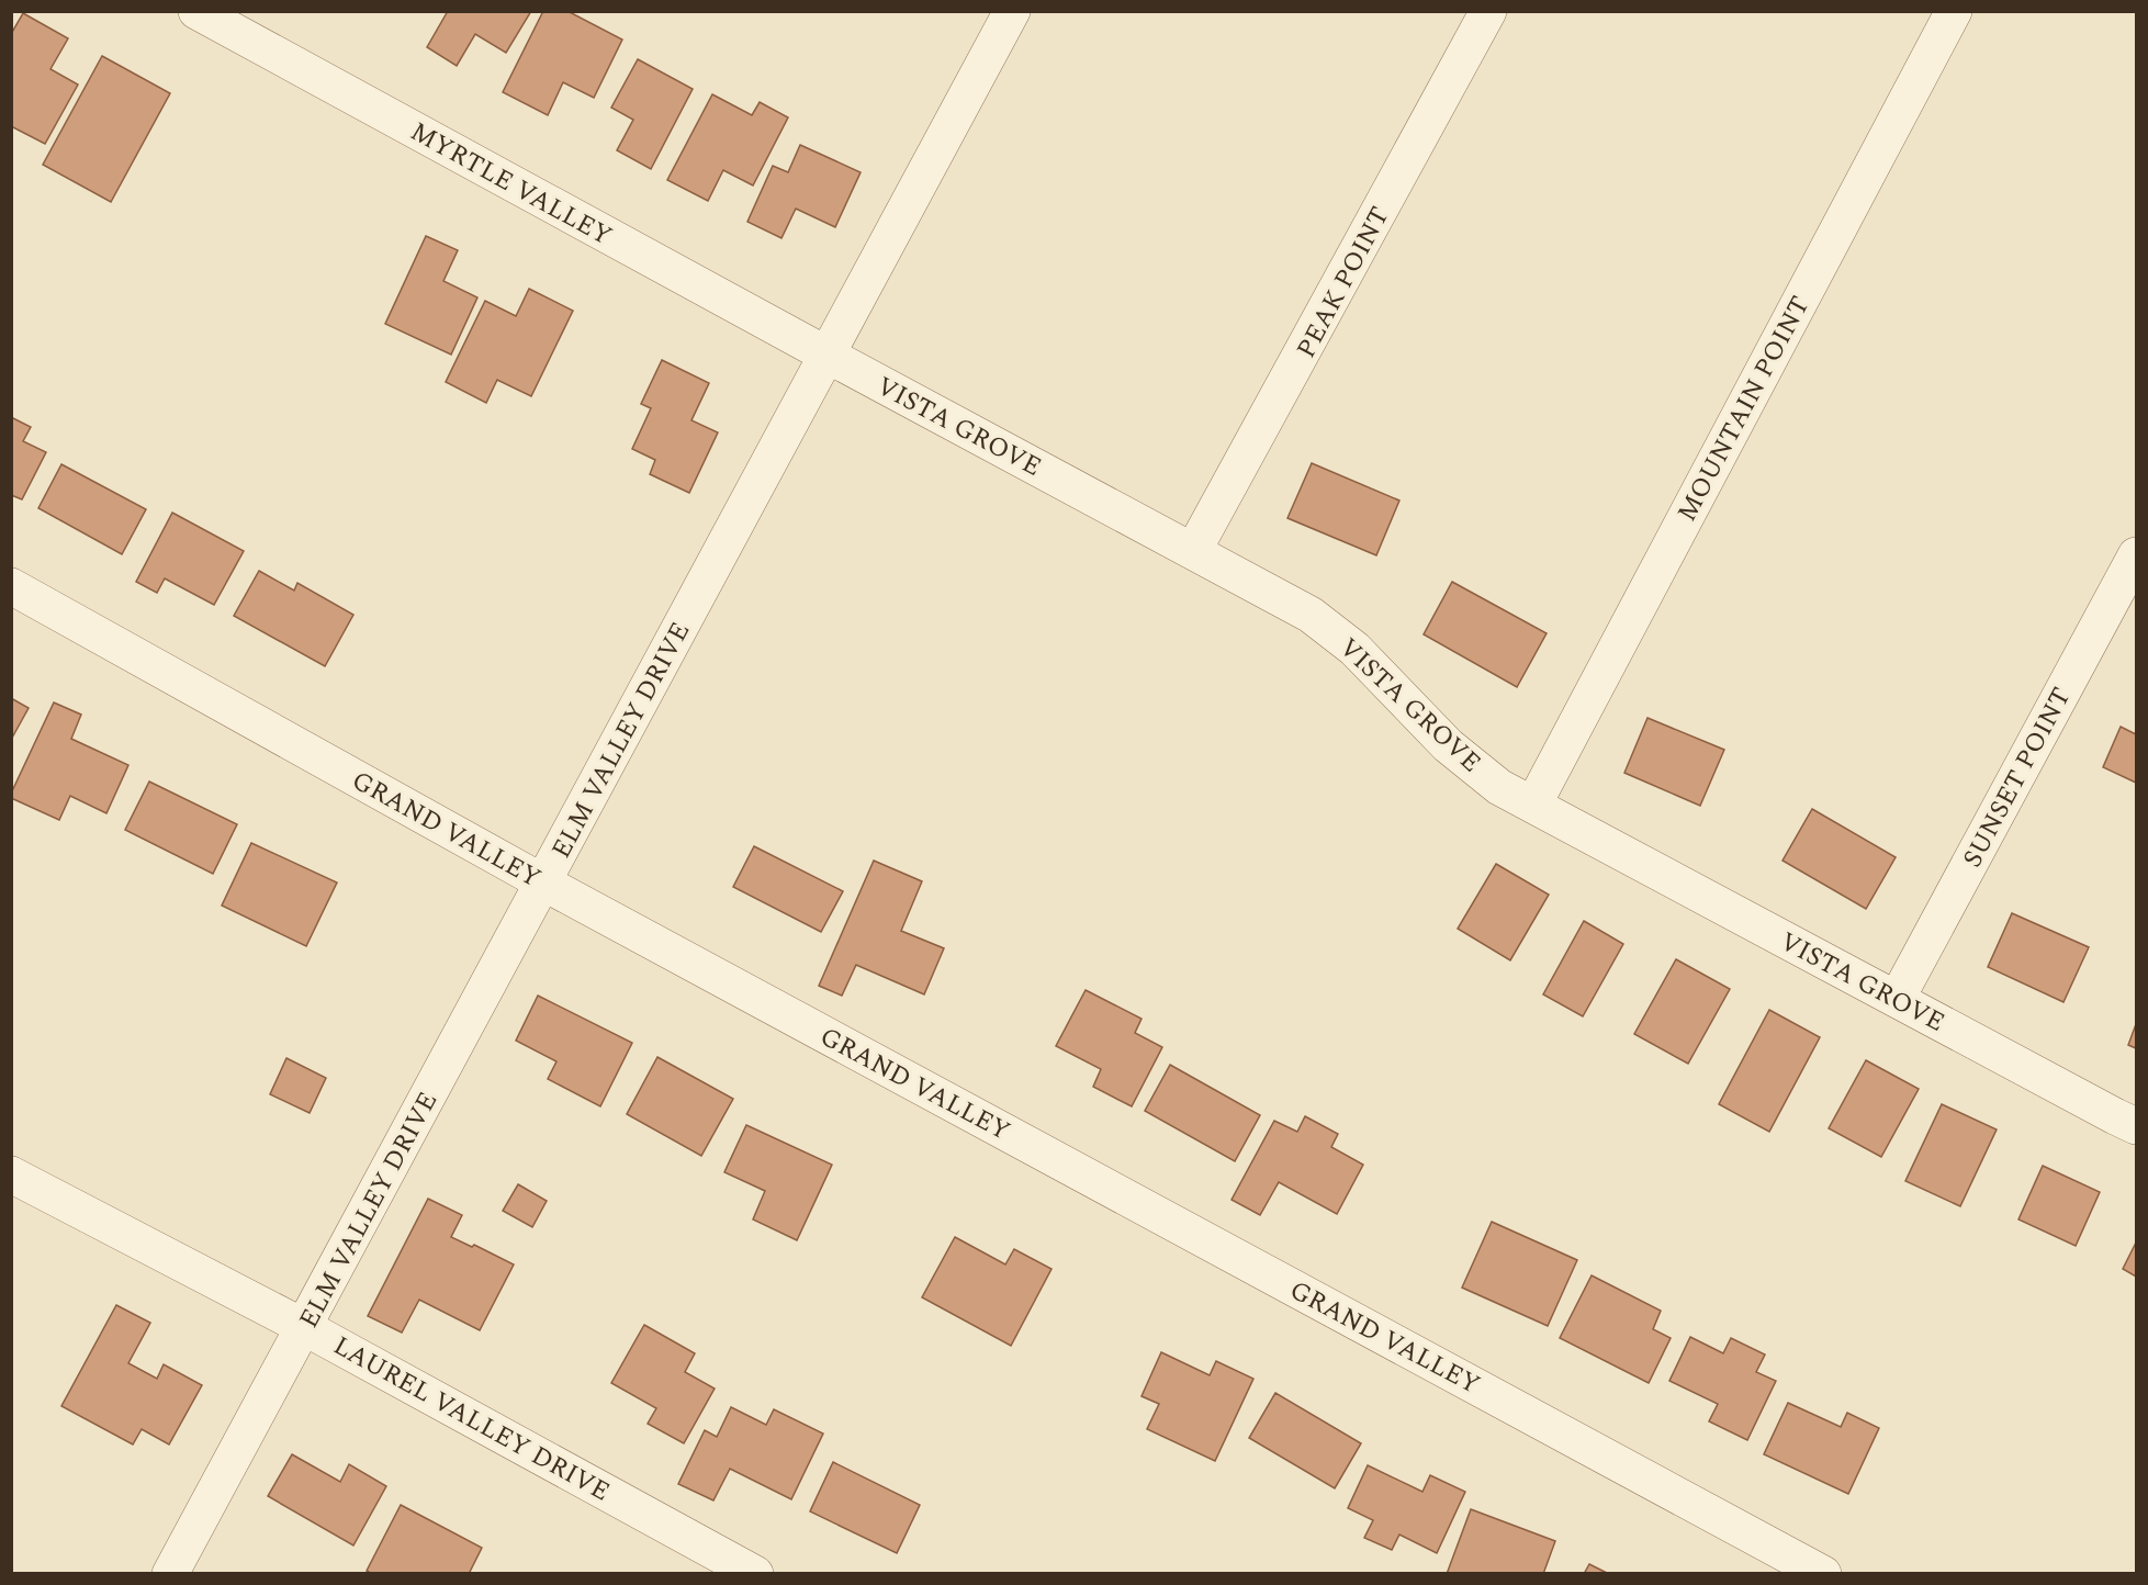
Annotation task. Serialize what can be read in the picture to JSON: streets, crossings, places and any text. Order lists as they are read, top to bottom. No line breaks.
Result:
{"streets":{"street":["MYRTLE VALLEY","PEAK POINT","MOUNTAIN POINT","VISTA GROVE","ELM VALLEY DRIVE","SUNSET POINT","GRAND VALLEY","LAUREL VALLEY DRIVE"]},"crossings":[["MYRTLE VALLEY","VISTA GROVE"],["MYRTLE VALLEY","ELM VALLEY DRIVE"],["PEAK POINT","VISTA GROVE"],["MOUNTAIN POINT","VISTA GROVE"],["VISTA GROVE","ELM VALLEY DRIVE"],["VISTA GROVE","SUNSET POINT"],["ELM VALLEY DRIVE","GRAND VALLEY"],["ELM VALLEY DRIVE","LAUREL VALLEY DRIVE"]]}
